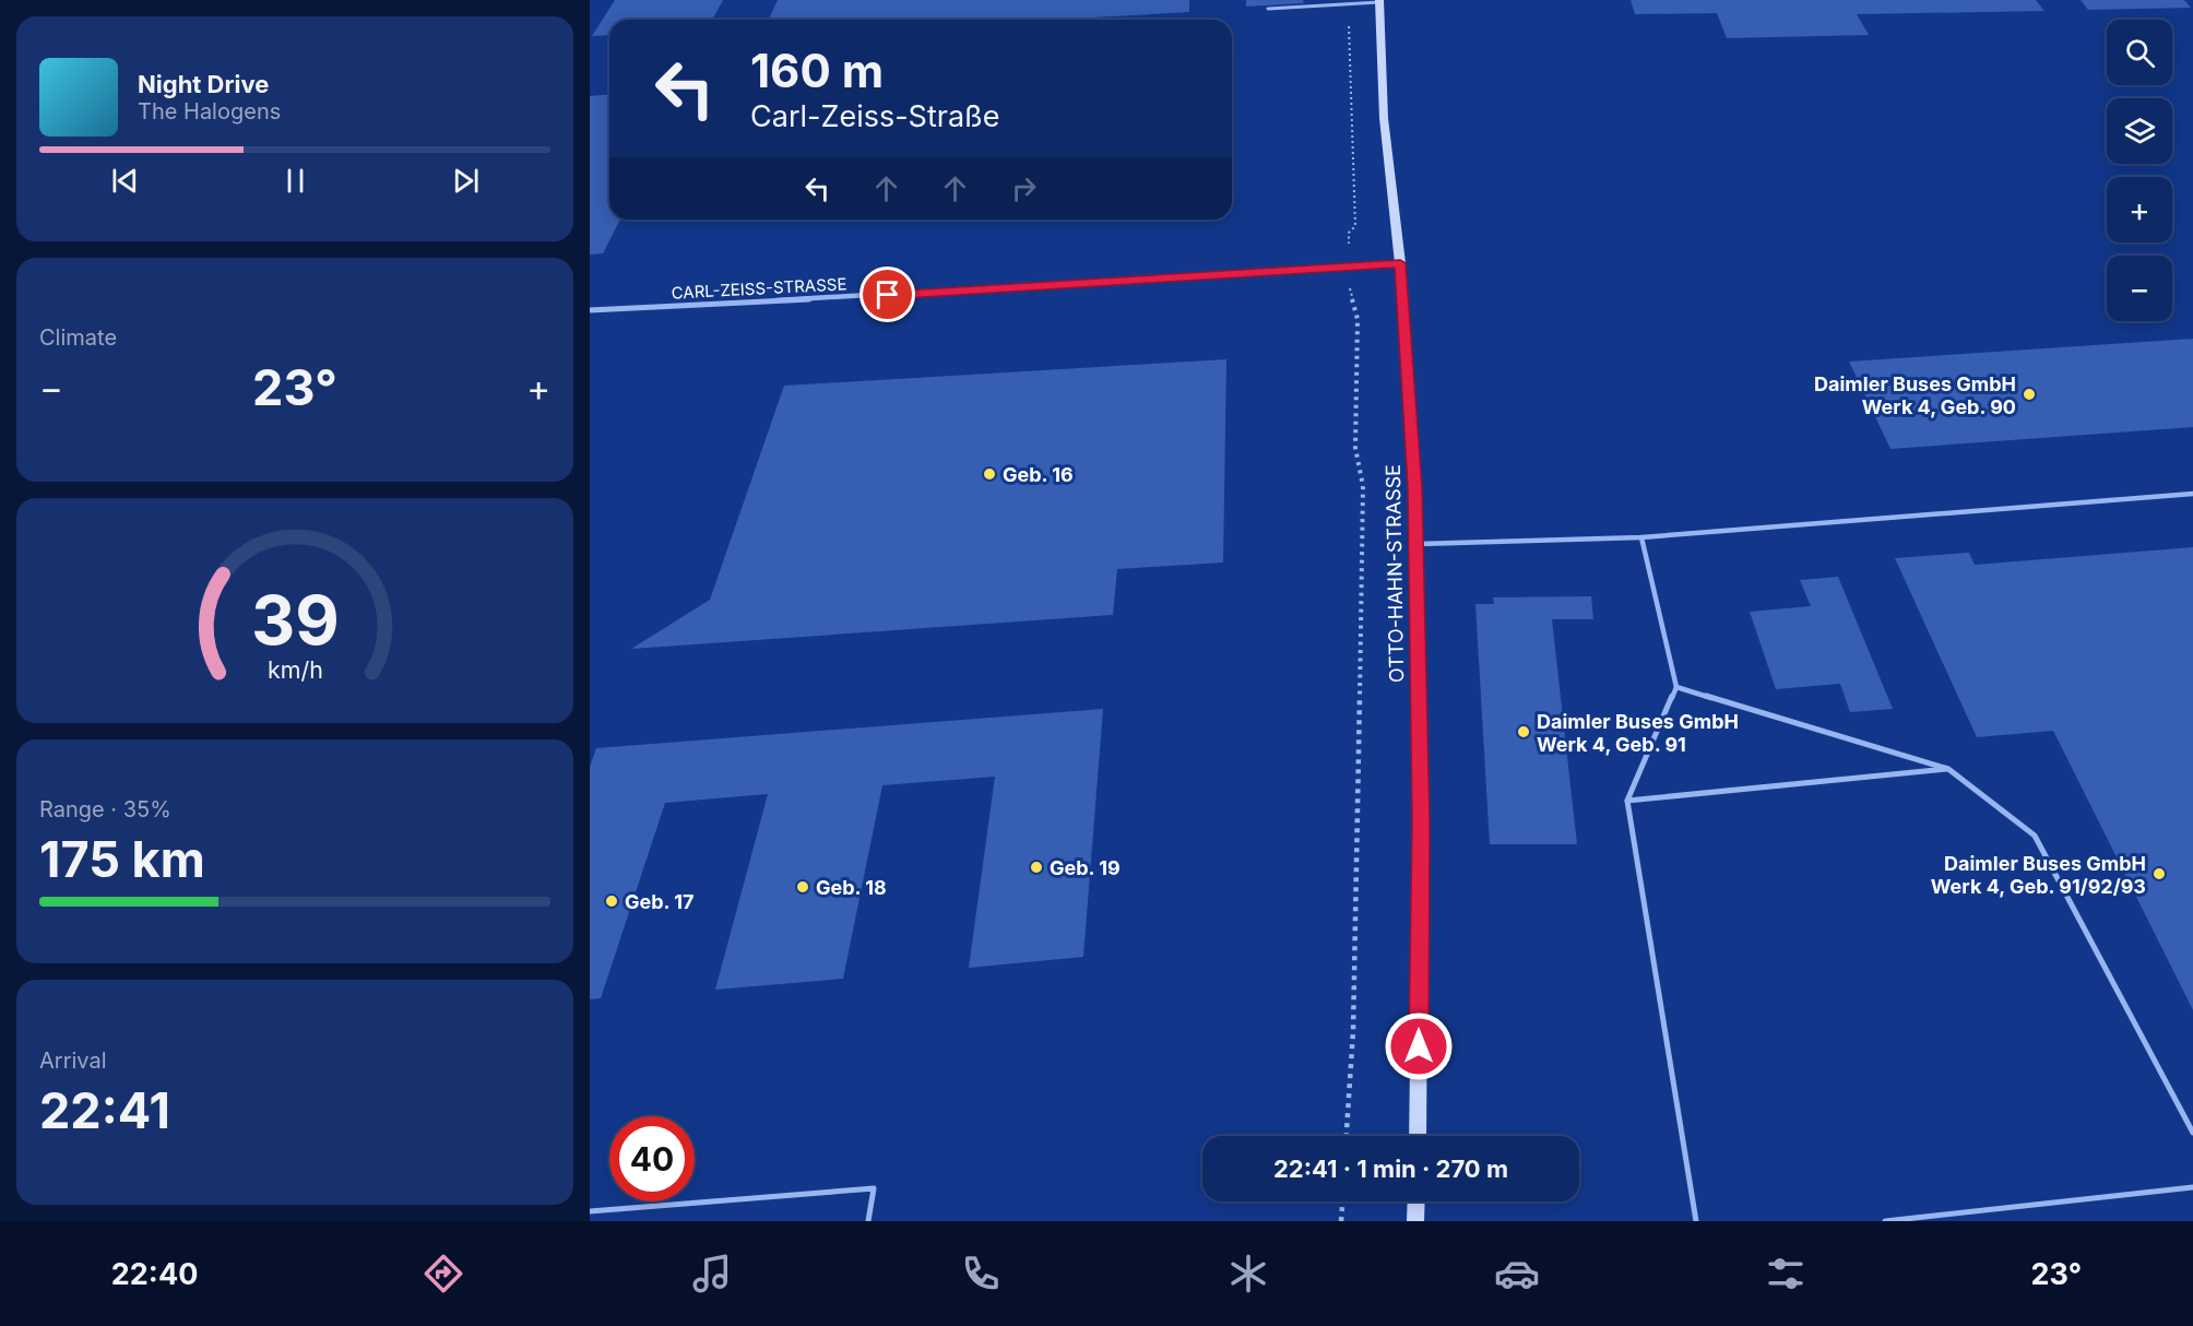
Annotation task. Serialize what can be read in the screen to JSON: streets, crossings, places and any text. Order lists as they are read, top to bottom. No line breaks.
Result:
{"streets":{"street":["CARL-ZEISS-STRASSE","OTTO-HAHN-STRASSE"]},"crossings":[["CARL-ZEISS-STRASSE","OTTO-HAHN-STRASSE"]],"places":["Daimler Buses GmbH Werk 4, Geb. 90","Geb. 16","Daimler Buses GmbH Werk 4, Geb. 91","Geb. 19","Daimler Buses GmbH Werk 4, Geb. 91/92/93","Geb. 18","Geb. 17"],"page":{"map_buttons":["+","−"],"turn":["160 m","Carl-Zeiss-Straße"],"song":["Night Drive","The Halogens"],"tile":["Climate",["Range · 35%","175 km"],["Arrival","22:41"]],"heat":["−","23°","+"],"limit":"40","trip":"22:41 · 1 min · 270 m","tabs":["22:40","23°"],"gauge":["39","km/h"]}}
